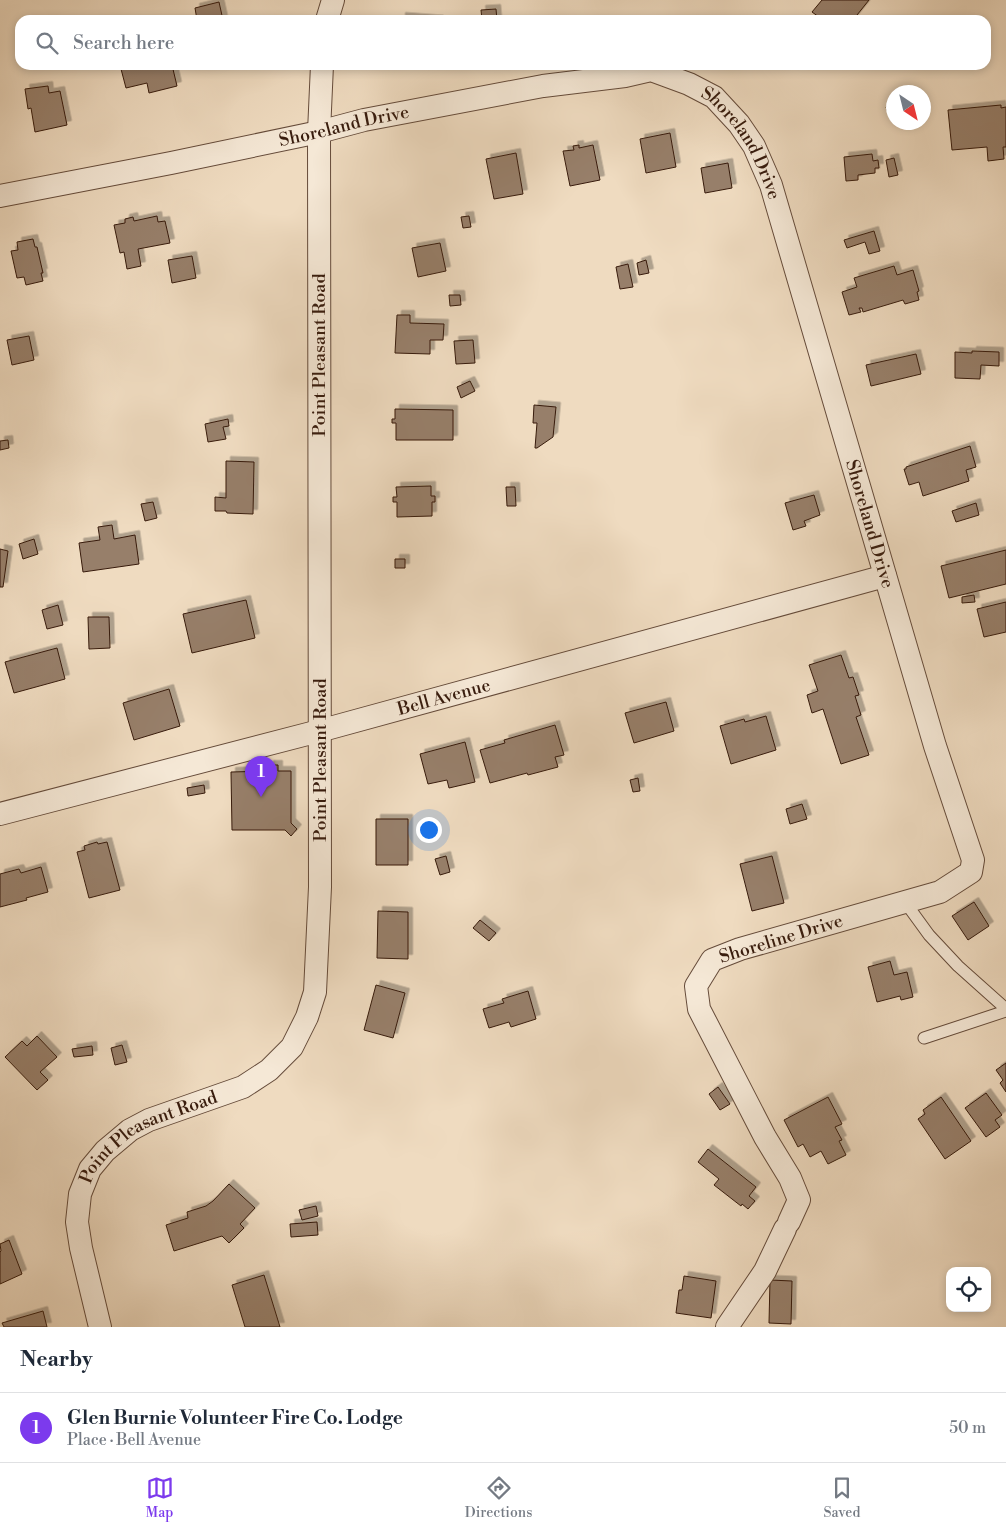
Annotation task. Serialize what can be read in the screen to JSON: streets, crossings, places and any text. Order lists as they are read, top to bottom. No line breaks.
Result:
{"streets":{"street":["Shoreland Drive","Point Pleasant Road","Bell Avenue","Shoreline Drive"]},"crossings":[["Shoreland Drive","Point Pleasant Road"],["Shoreland Drive","Bell Avenue"],["Shoreland Drive","Shoreline Drive"],["Point Pleasant Road","Bell Avenue"]],"north":"bottom right","page":{"search":"Search here","pins":"1","heading":"Nearby","list":[{"mark":"1","name":"Glen Burnie Volunteer Fire Co. Lodge","note":"Place · Bell Avenue","value":"50 m"}],"nav":["Map","Directions","Saved"]}}
